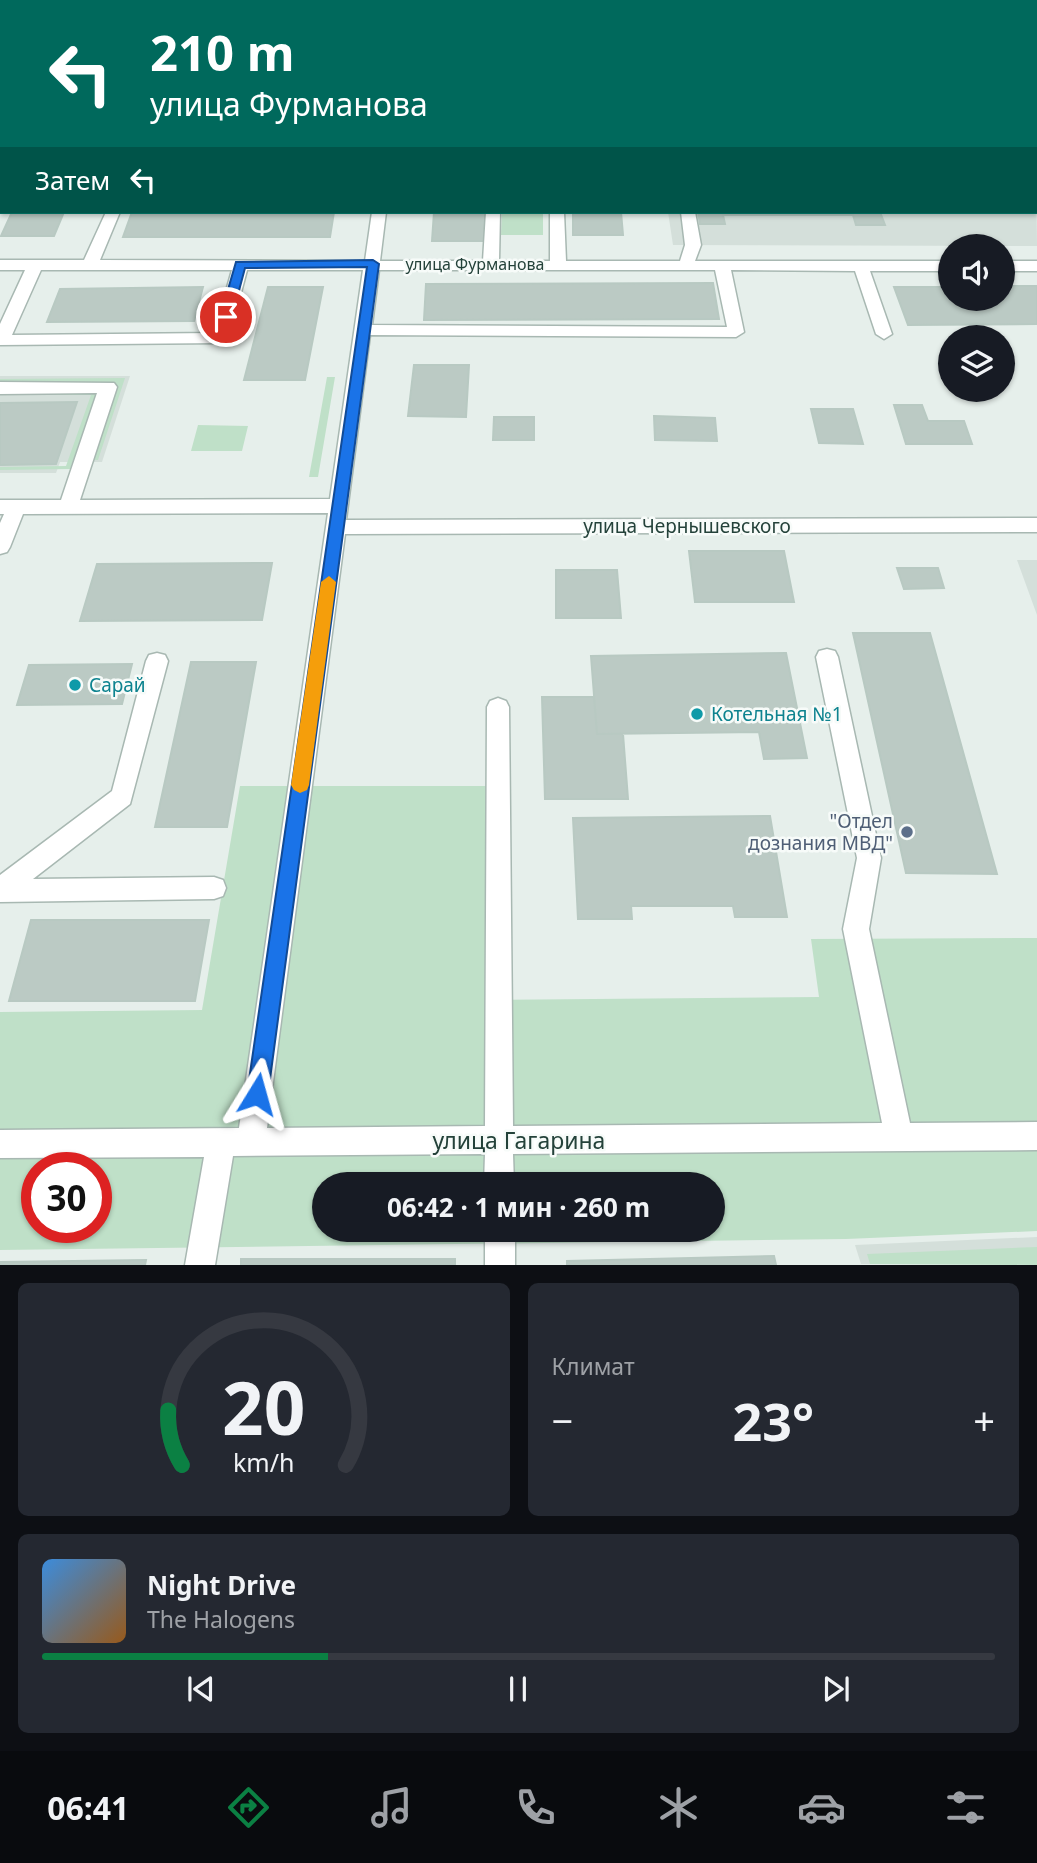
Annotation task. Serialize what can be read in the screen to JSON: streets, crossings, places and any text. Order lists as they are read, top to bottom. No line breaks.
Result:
{"streets":{"street":["улица Фурманова","улица Чернышевского","улица Гагарина"]},"places":["Сарай","Котельная №1","\"Отдел дознания МВД\""],"page":{"turn":["210 m","улица Фурманова"],"then":"Затем","limit":"30","trip":"06:42 · 1 мин · 260 m","tile":"Климат","heat":["−","23°","+"],"song":["Night Drive","The Halogens"],"tabs":"06:41","gauge":["20","km/h"]}}
